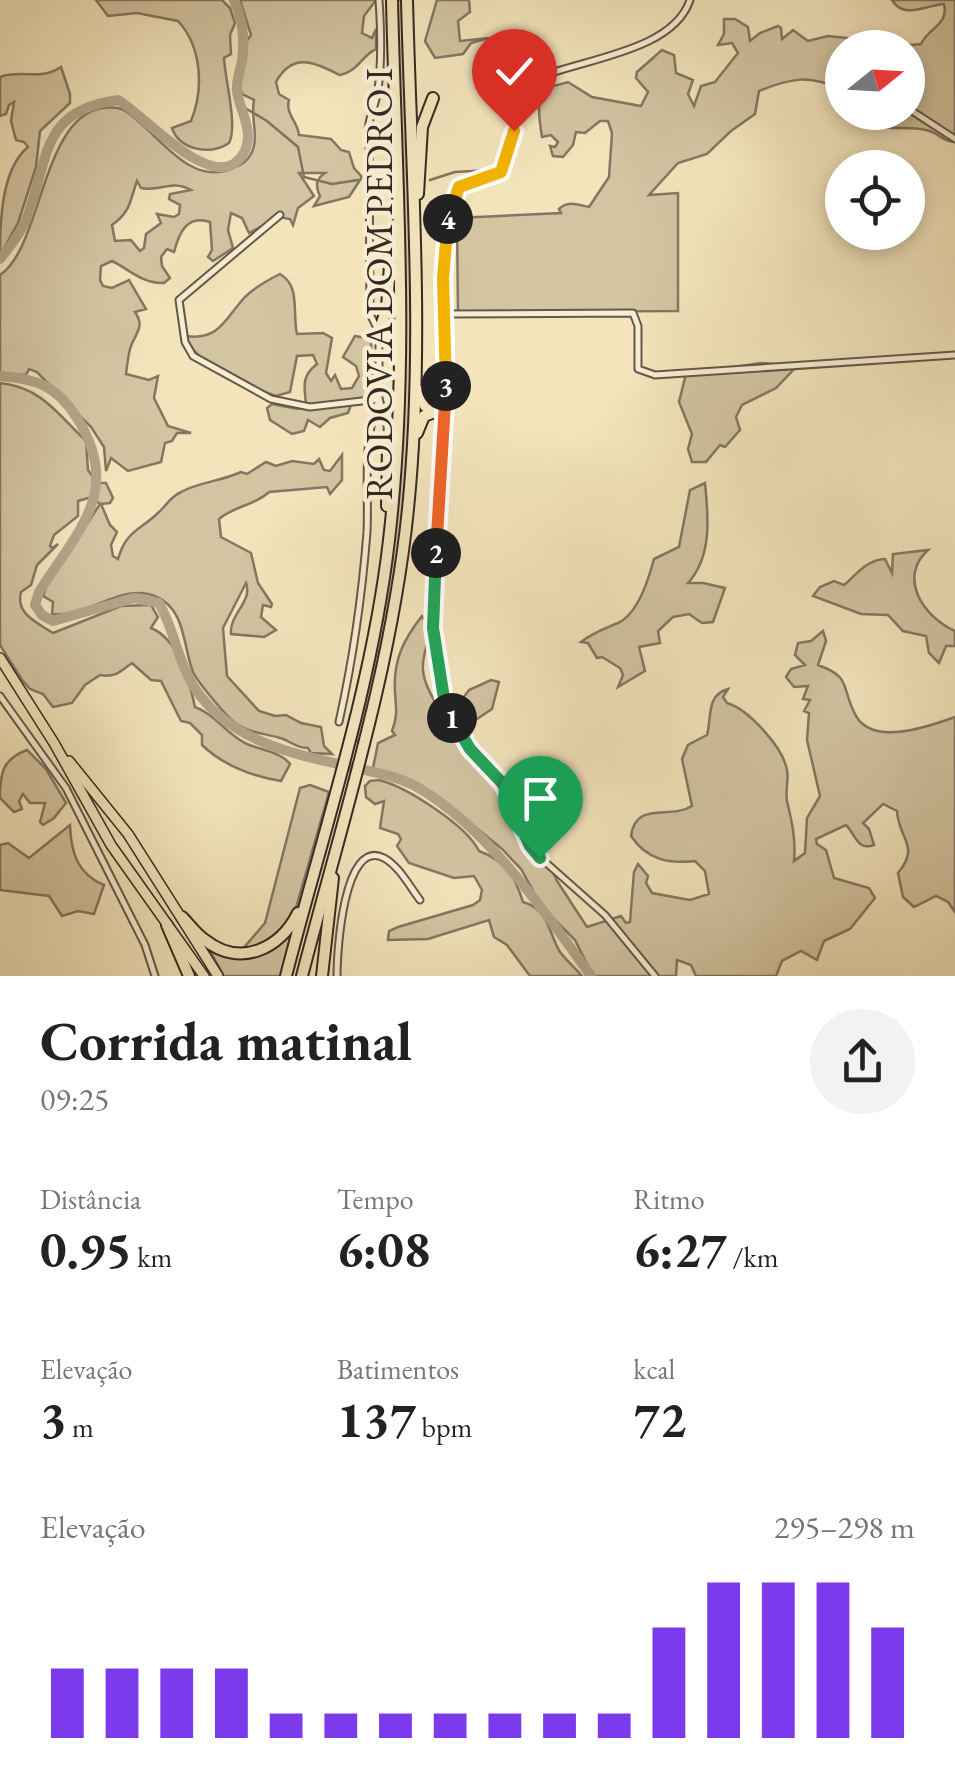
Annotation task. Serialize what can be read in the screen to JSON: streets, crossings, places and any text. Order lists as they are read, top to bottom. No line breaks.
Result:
{"streets":{"highway":["RODOVIA DOM PEDRO I"]},"north":"right","page":{"pins":["4","3","2","1"],"heading":["Corrida matinal","09:25"],"stats":[["Distância","0.95 km"],["Tempo","6:08"],["Ritmo","6:27 /km"],["Elevação","3 m"],["Batimentos","137 bpm"],["kcal","72"]],"chart":["Elevação","295–298 m"]}}
